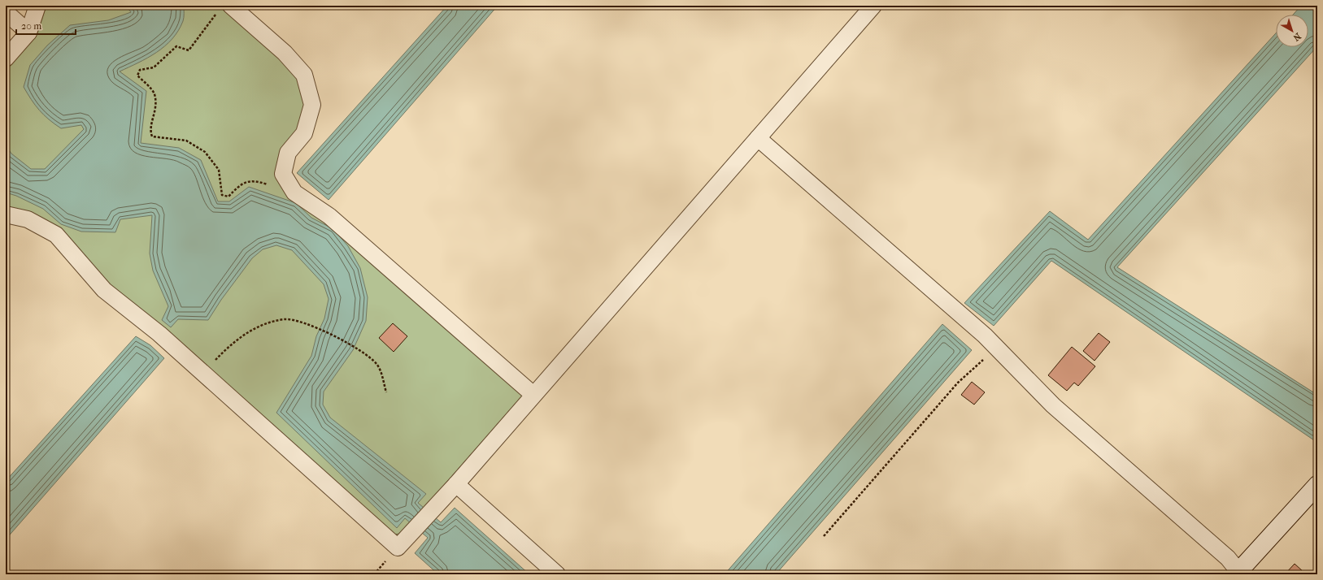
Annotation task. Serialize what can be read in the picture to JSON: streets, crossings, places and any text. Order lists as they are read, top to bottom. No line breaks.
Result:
{"scale_bar":"20 m","north":"bottom right"}
